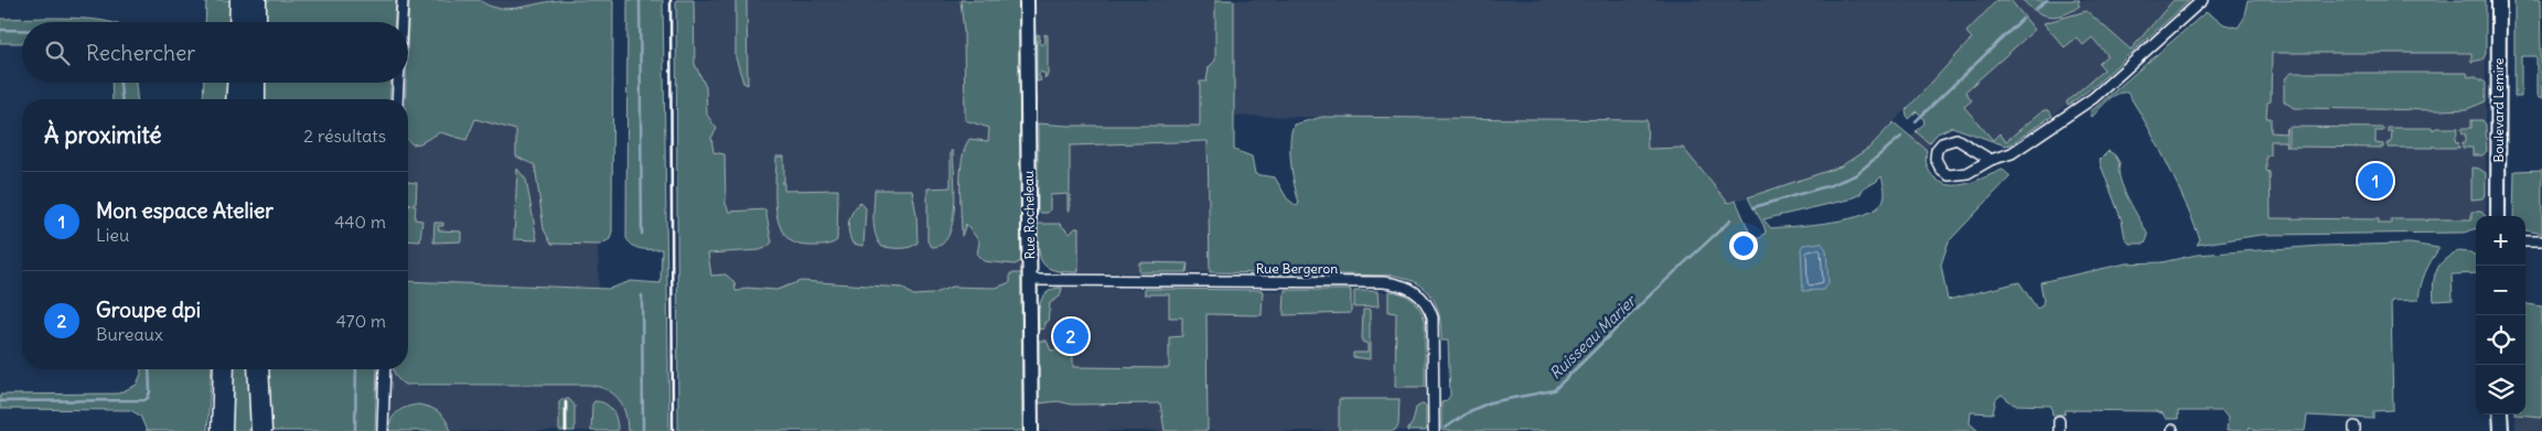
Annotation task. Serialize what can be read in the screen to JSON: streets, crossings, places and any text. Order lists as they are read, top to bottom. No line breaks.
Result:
{"streets":{"street":["Boulevard Lemire","Rue Rocheleau","Rue Bergeron"]},"crossings":[["Rue Rocheleau","Rue Bergeron"]],"water":["Ruisseau Marier"],"page":{"search":"Rechercher","heading":["À proximité","2 résultats"],"pins":["1","2"],"list":[{"mark":"1","name":"Mon espace Atelier","note":"Lieu","value":"440 m"},{"mark":"2","name":"Groupe dpi","note":"Bureaux","value":"470 m"}],"map_buttons":["+","−"]}}
